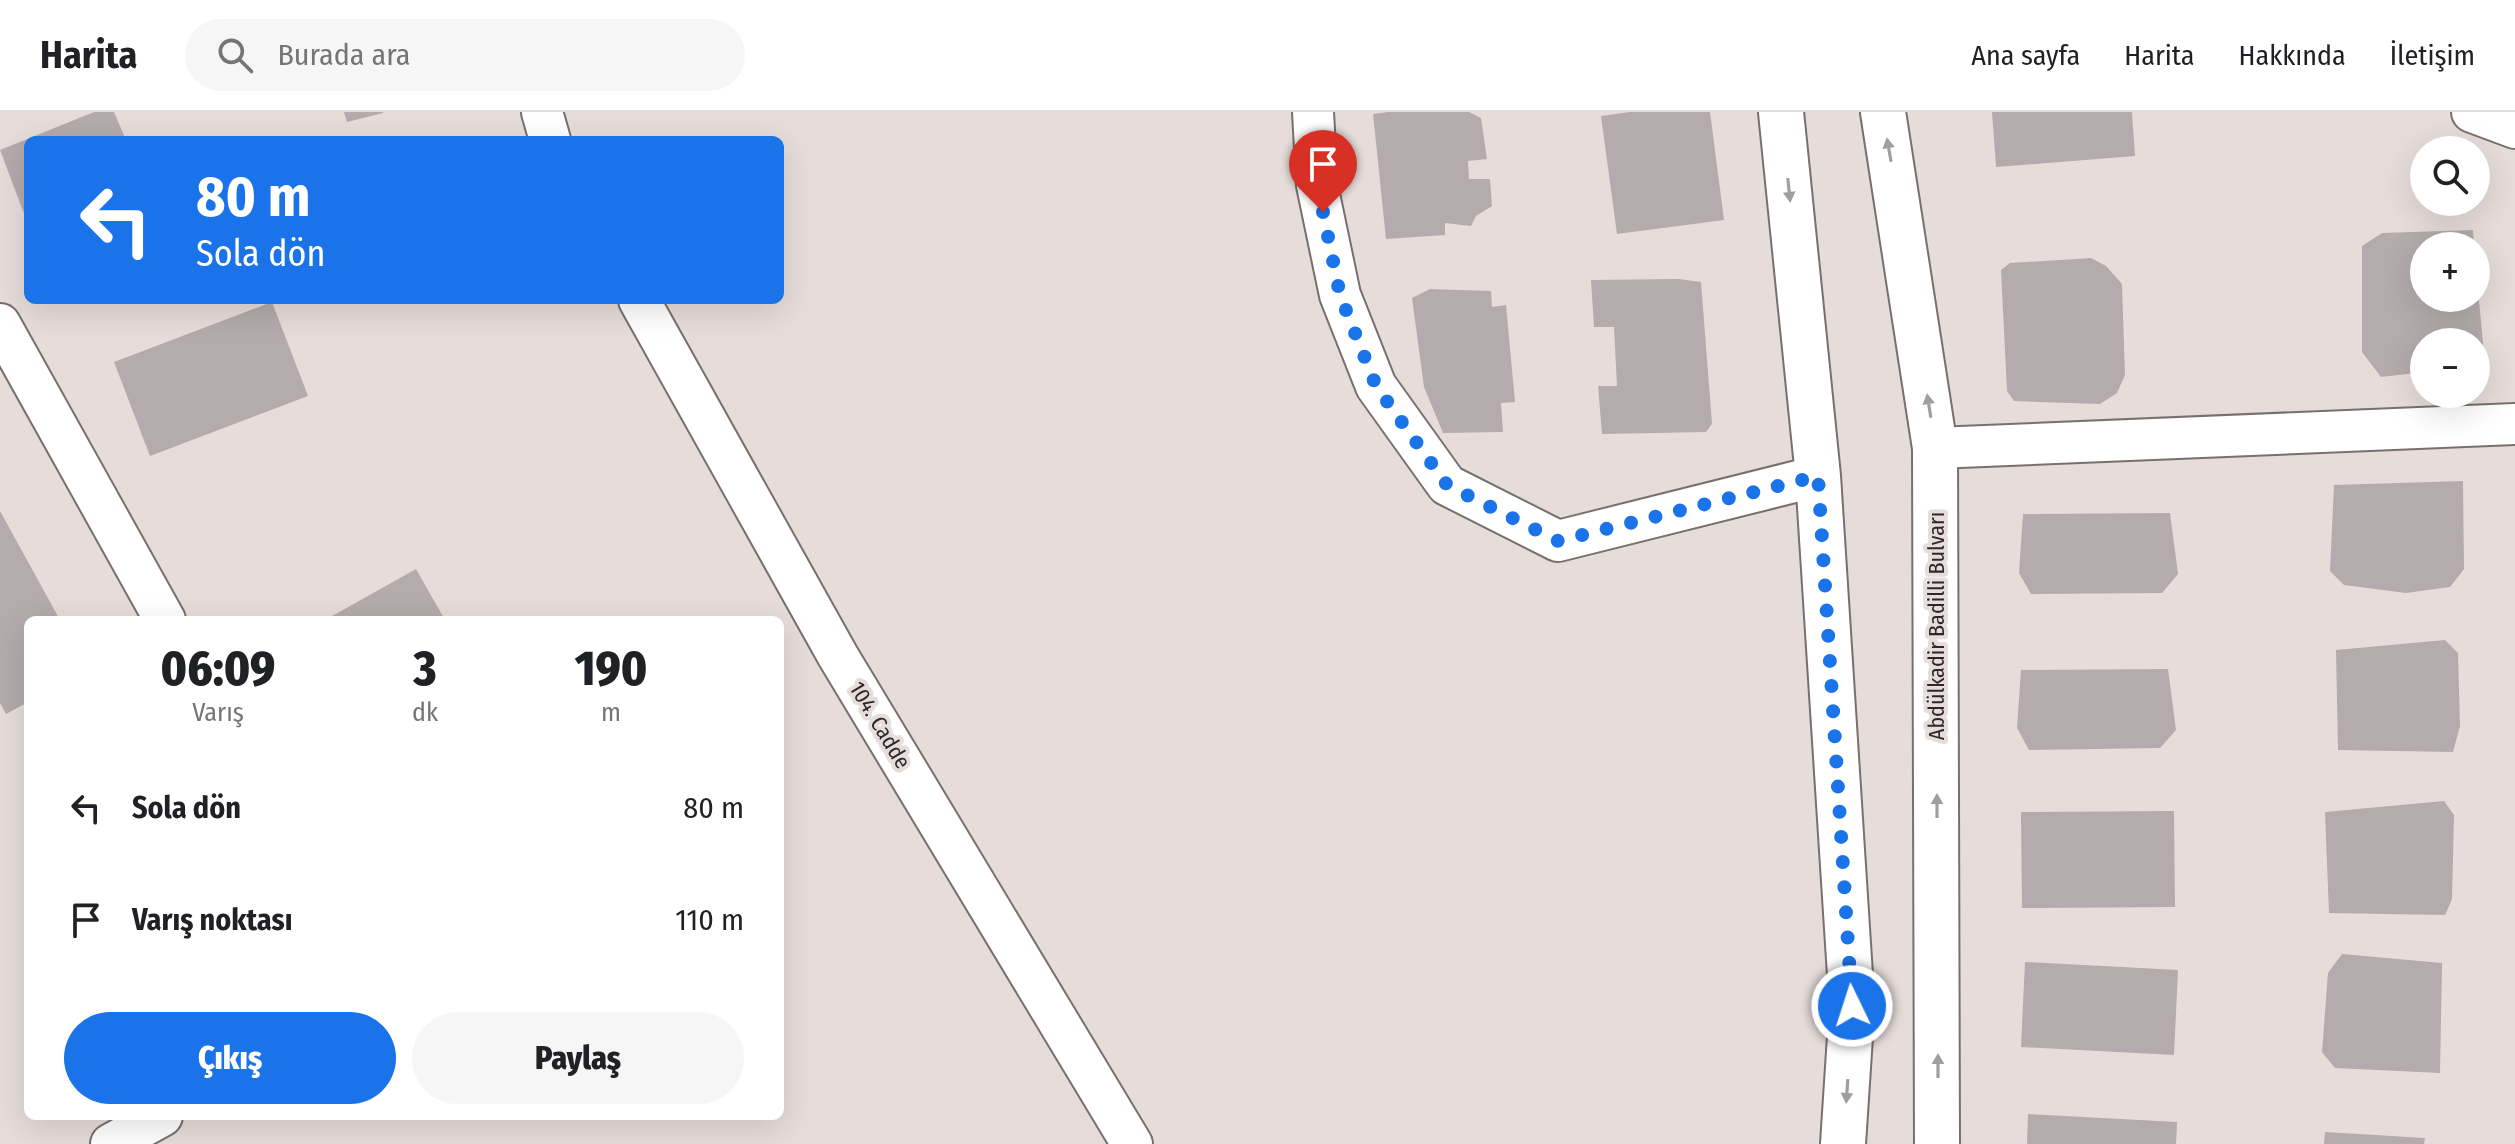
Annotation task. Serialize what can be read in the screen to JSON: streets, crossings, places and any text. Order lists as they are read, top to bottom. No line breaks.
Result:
{"streets":{"main road":["Abdülkadir Badilli Bulvarı"],"street":["104. Cadde"]},"page":{"header":"Harita","search":"Burada ara","nav":["Ana sayfa","Harita","Hakkında","İletişim"],"map_buttons":["+","−"],"turn":["80 m","Sola dön"],"eta":["06:09","Varış","3","dk","190","m"],"list":[{"name":"Sola dön","value":"80 m"},{"name":"Varış noktası","value":"110 m"}],"buttons":["Çıkış","Paylaş"]}}
